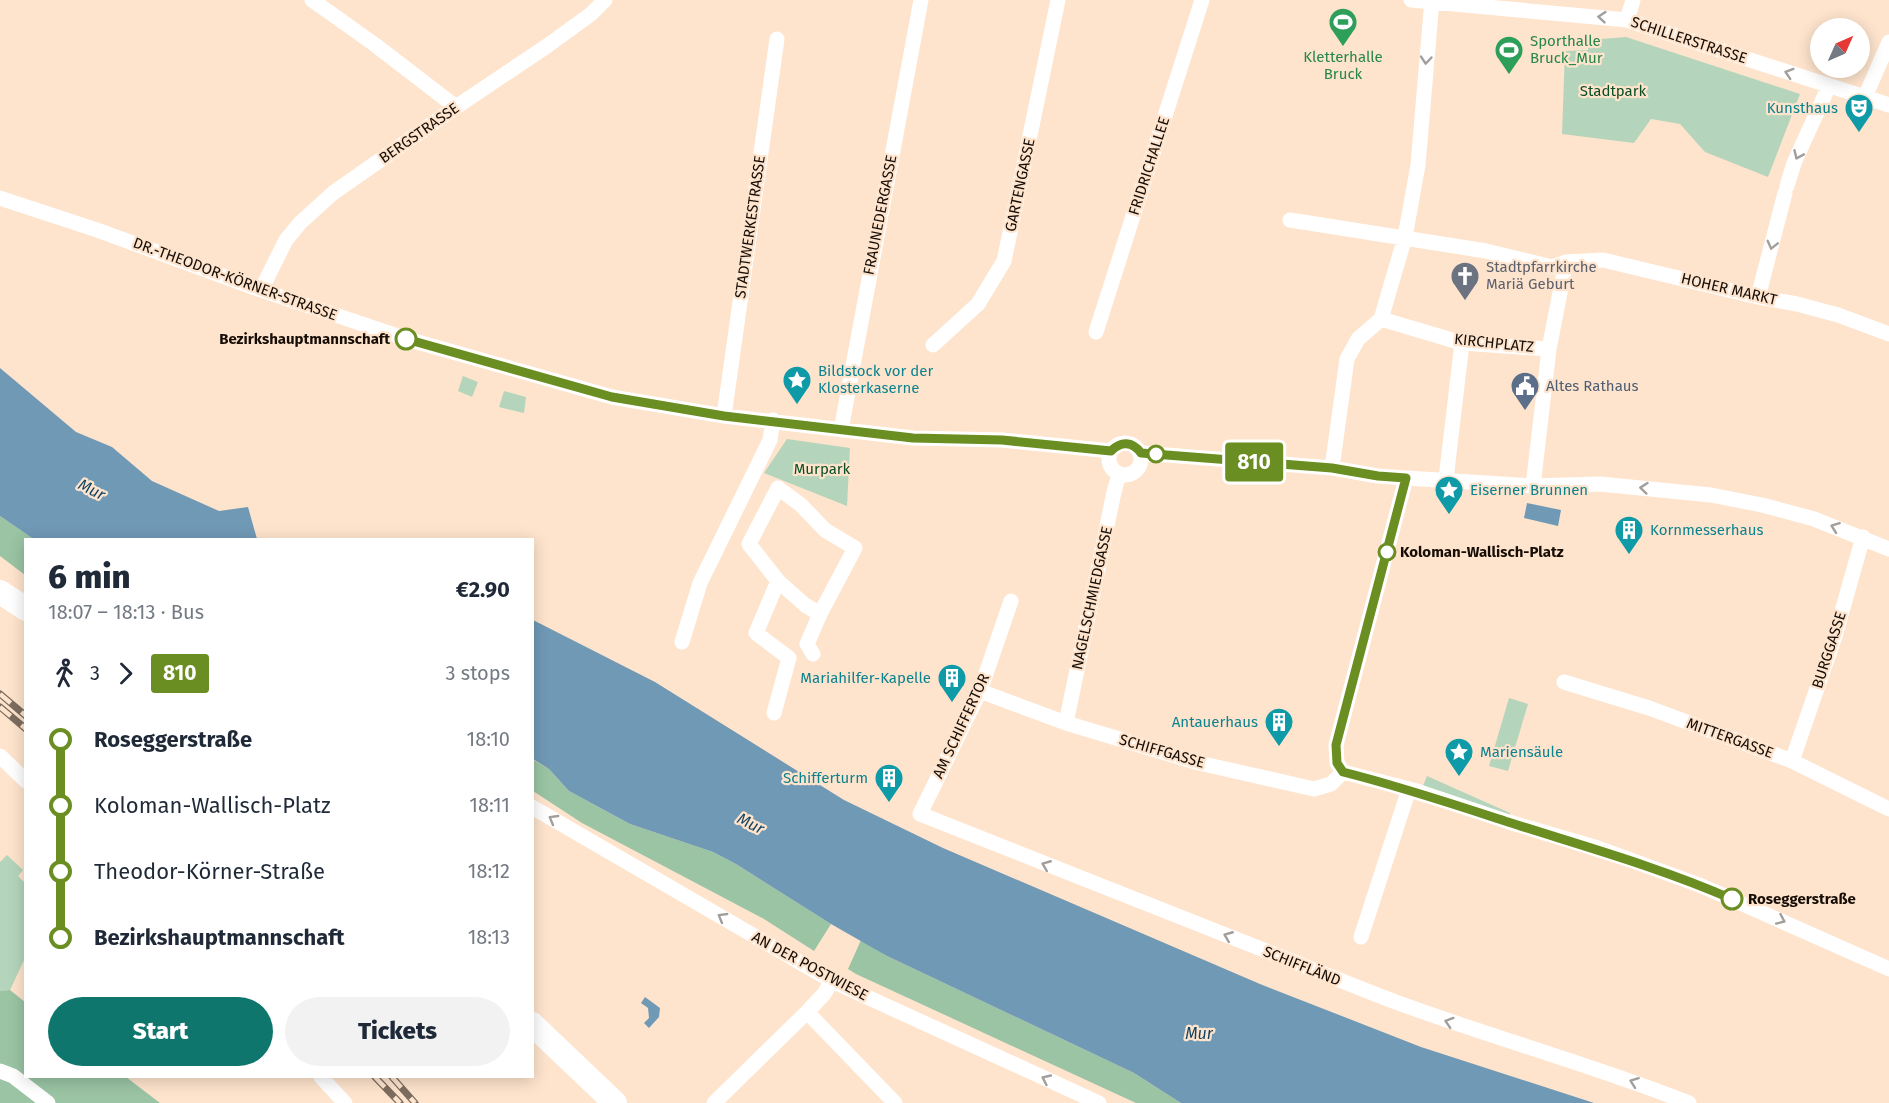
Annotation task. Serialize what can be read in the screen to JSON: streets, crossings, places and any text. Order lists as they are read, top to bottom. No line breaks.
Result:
{"streets":{"street":["SCHILLERSTRASSE","BERGSTRASSE","FRIDRICHALLEE","GARTENGASSE","FRAUNEDERGASSE","STADTWERKESTRASSE","DR.-THEODOR-KÖRNER-STRASSE","HOHER MARKT","KIRCHPLATZ","NAGELSCHMIEDGASSE","BURGGASSE","AM SCHIFFERTOR","MITTERGASSE","SCHIFFGASSE","AN DER POSTWIESE","SCHIFFLÄND"]},"crossings":[["BERGSTRASSE","DR.-THEODOR-KÖRNER-STRASSE"],["FRAUNEDERGASSE","DR.-THEODOR-KÖRNER-STRASSE"],["STADTWERKESTRASSE","DR.-THEODOR-KÖRNER-STRASSE"],["DR.-THEODOR-KÖRNER-STRASSE","NAGELSCHMIEDGASSE"],["HOHER MARKT","KIRCHPLATZ"],["NAGELSCHMIEDGASSE","SCHIFFGASSE"],["BURGGASSE","MITTERGASSE"],["AM SCHIFFERTOR","SCHIFFGASSE"],["AM SCHIFFERTOR","SCHIFFLÄND"]],"one_way":["SCHILLERSTRASSE","AN DER POSTWIESE","SCHIFFLÄND"],"water":["Mur"],"parks":["Stadtpark","Murpark"],"places":{"sports":["Kletterhalle Bruck","Sporthalle Bruck_Mur"],"theatre":["Kunsthaus"],"church":["Stadtpfarrkirche Mariä Geburt"],"other":["Bezirkshauptmannschaft","Koloman-Wallisch-Platz","Roseggerstraße"],"place":["Bildstock vor der Klosterkaserne","Eiserner Brunnen","Mariensäule"],"public building":["Altes Rathaus"],"building":["Kornmesserhaus","Mariahilfer-Kapelle","Antauerhaus","Schifferturm"]},"lines":["bus line 810"],"north":"top right","page":{"on_map":"810","heading":["6 min","18:07 – 18:13 · Bus","€2.90"],"legs":["3","810","3 stops"],"list":[{"name":"Roseggerstraße","value":"18:10"},{"name":"Koloman-Wallisch-Platz","value":"18:11"},{"name":"Theodor-Körner-Straße","value":"18:12"},{"name":"Bezirkshauptmannschaft","value":"18:13"}],"buttons":["Start","Tickets"]}}
